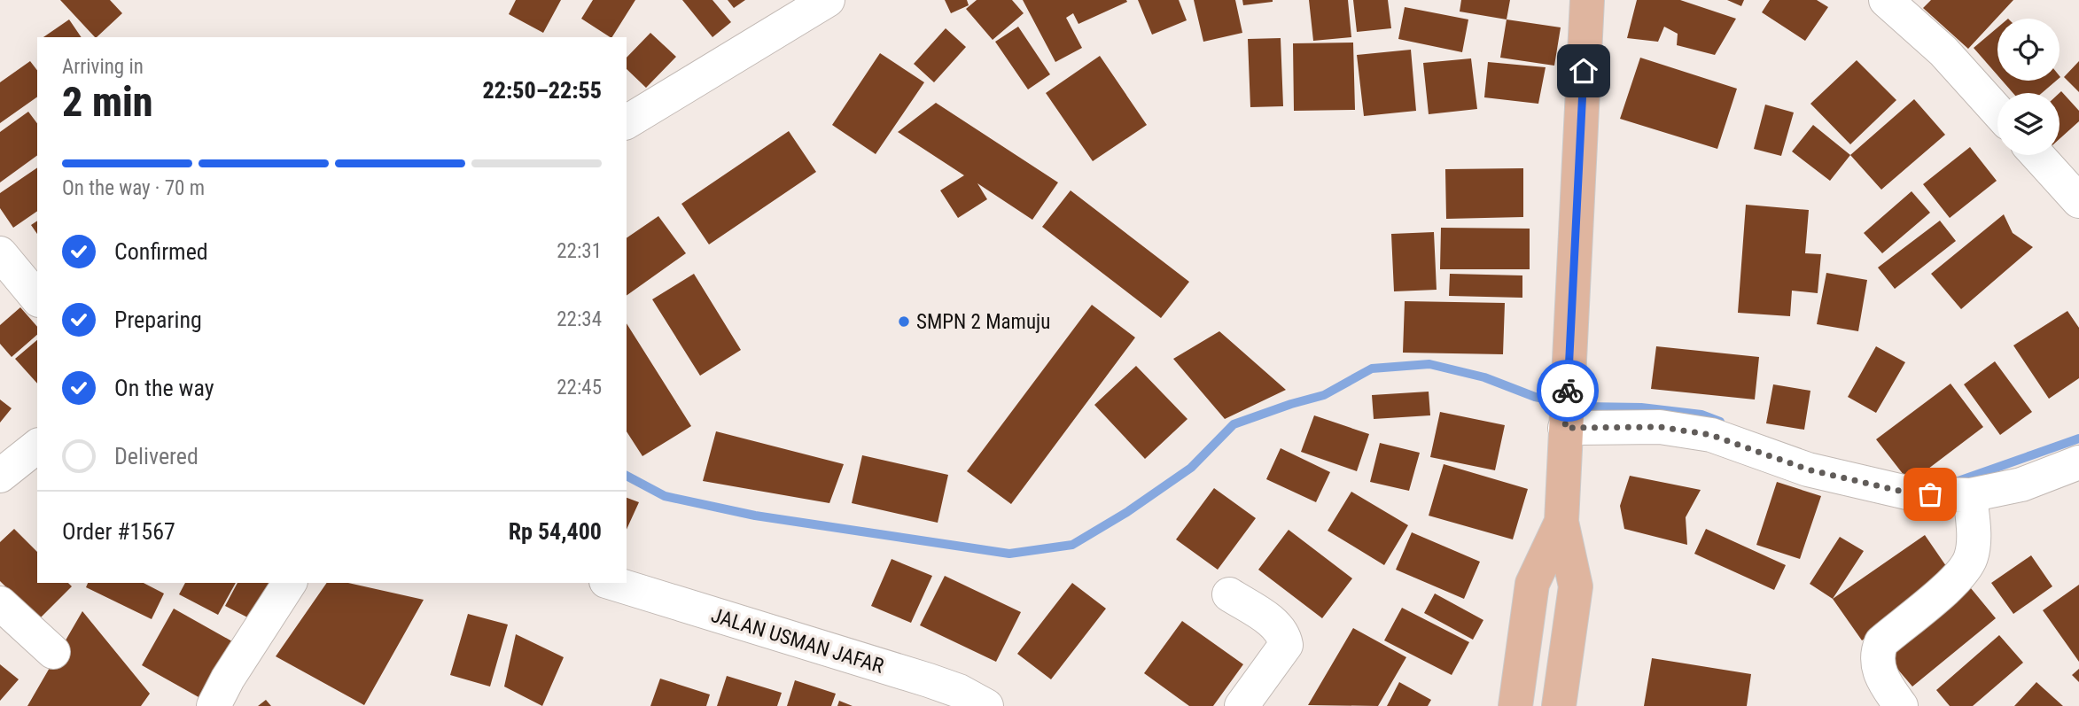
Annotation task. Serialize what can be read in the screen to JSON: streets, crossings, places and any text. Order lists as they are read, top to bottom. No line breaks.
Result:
{"streets":{"street":["JALAN USMAN JAFAR"]},"places":["SMPN 2 Mamuju"],"page":{"heading":["2 min","Arriving in","22:50–22:55"],"panel":["Order #1567","Rp 54,400"],"bar":"On the way · 70 m","list":[["Confirmed","22:31"],["Preparing","22:34"],["On the way","22:45"],"Delivered"]}}
